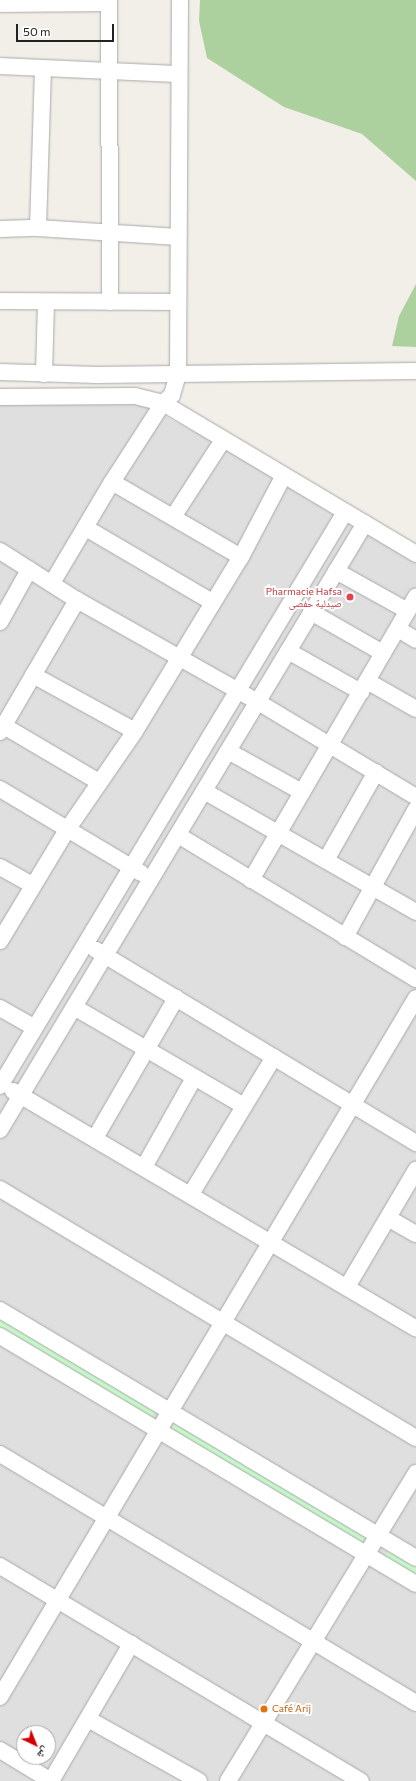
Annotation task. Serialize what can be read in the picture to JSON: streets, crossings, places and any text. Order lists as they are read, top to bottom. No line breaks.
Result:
{"places":["Pharmacie Hafsa صيدلية حفصى","Café Arij"],"scale_bar":"50 m","north":"bottom right"}
